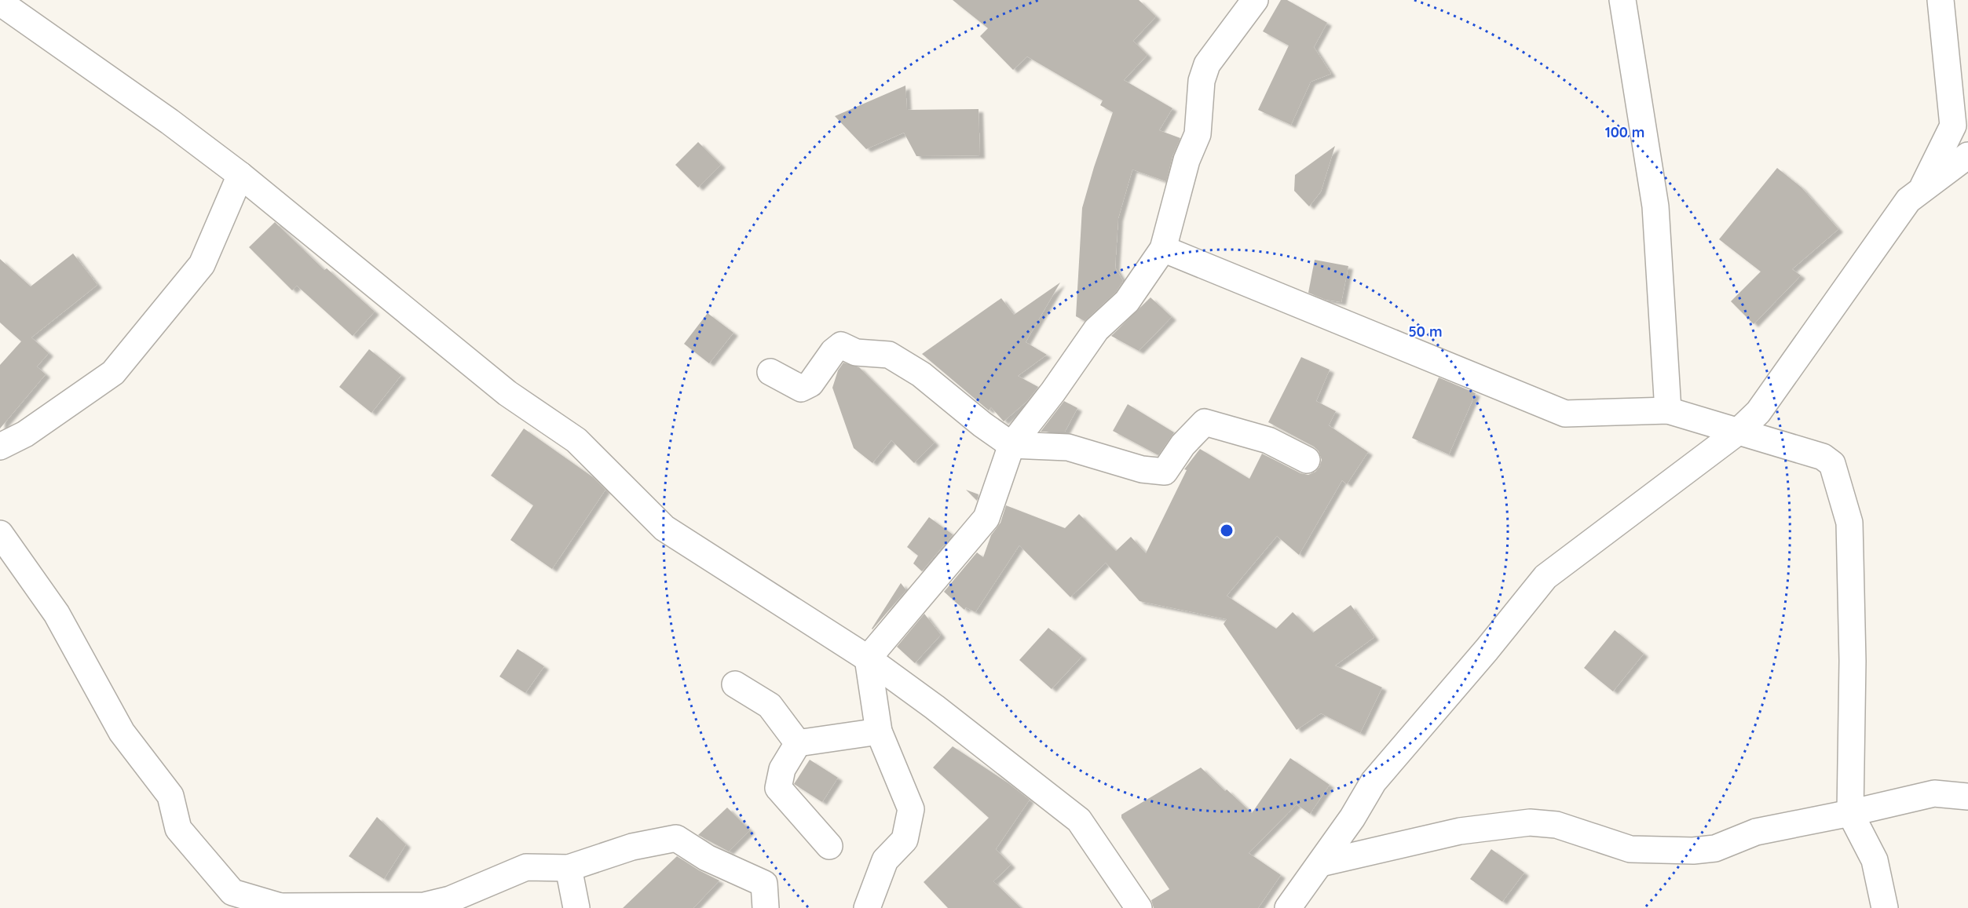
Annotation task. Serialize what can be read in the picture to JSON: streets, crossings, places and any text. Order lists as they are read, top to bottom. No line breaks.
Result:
{"rings":["100 m","50 m"]}
